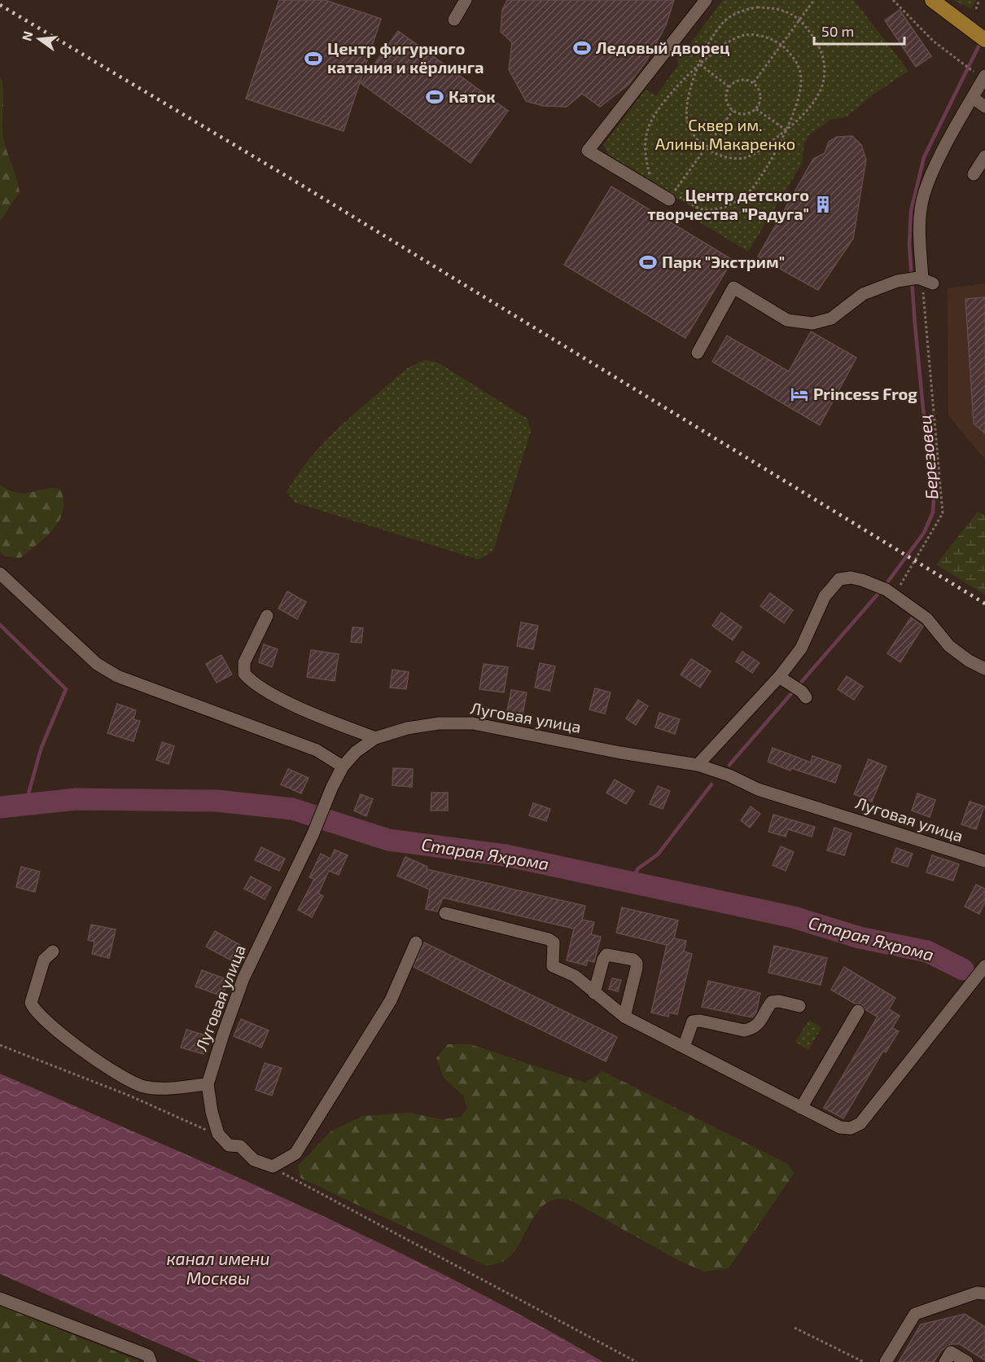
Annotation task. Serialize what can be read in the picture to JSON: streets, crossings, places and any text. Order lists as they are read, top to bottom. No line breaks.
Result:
{"streets":{"street":["Луговая улица"]},"water":["Березовец","Старая Яхрома","канал имени Москвы"],"parks":["Сквер им. Алины Макаренко"],"places":{"sports":["Ледовый дворец","Центр фигурного катания и кёрлинга","Каток","Парк \"Экстрим\""],"building":["Центр детского творчества \"Радуга\""],"hotel":["Princess Frog"]},"scale_bar":"50 m","north":"left"}
